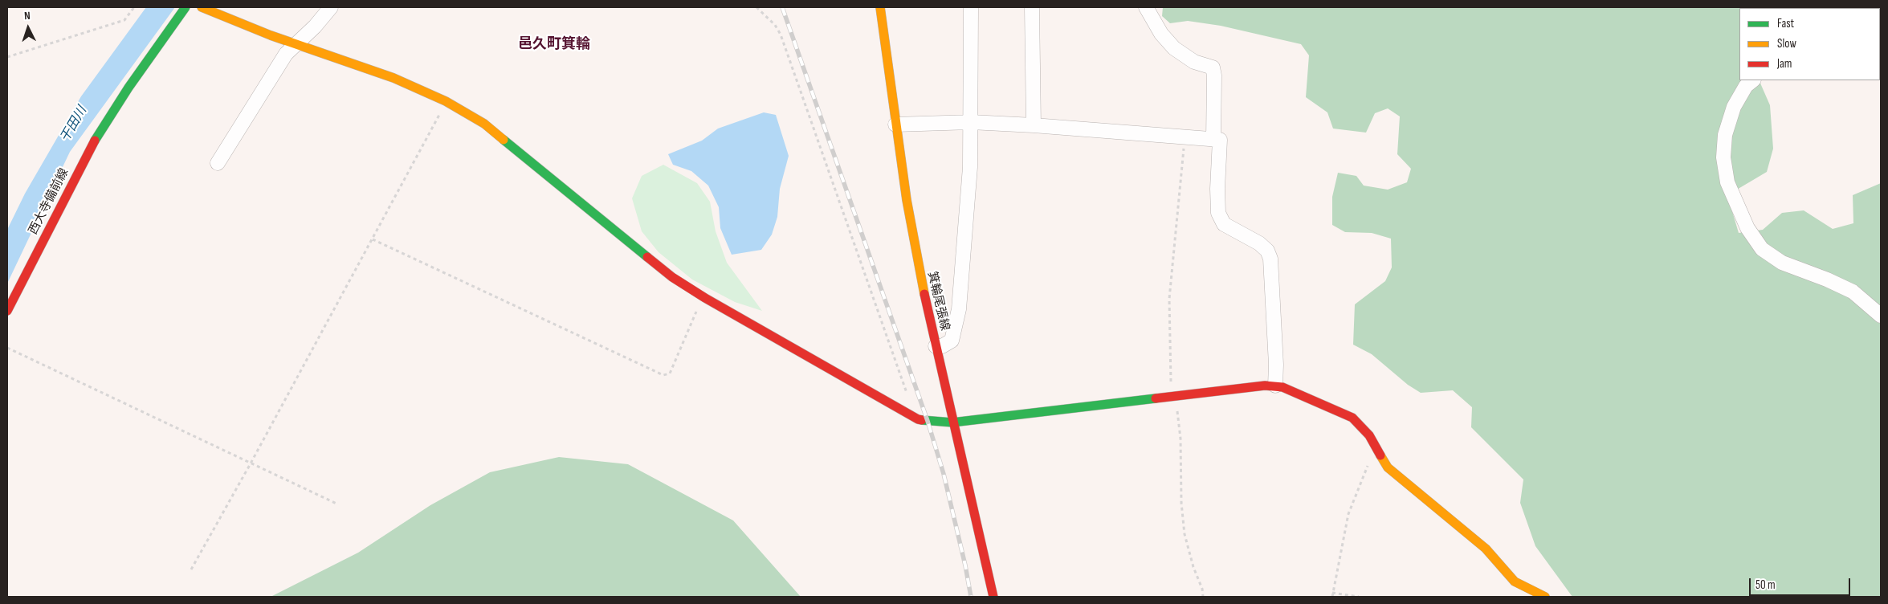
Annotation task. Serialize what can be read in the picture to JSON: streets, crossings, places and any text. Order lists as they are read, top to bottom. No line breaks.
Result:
{"streets":{"street":["西大寺備前線","箕輪尾張線"]},"districts":["邑久町箕輪"],"water":["干田川"],"legend":["Fast","Slow","Jam"],"scale_bar":"50 m","north":"top"}
